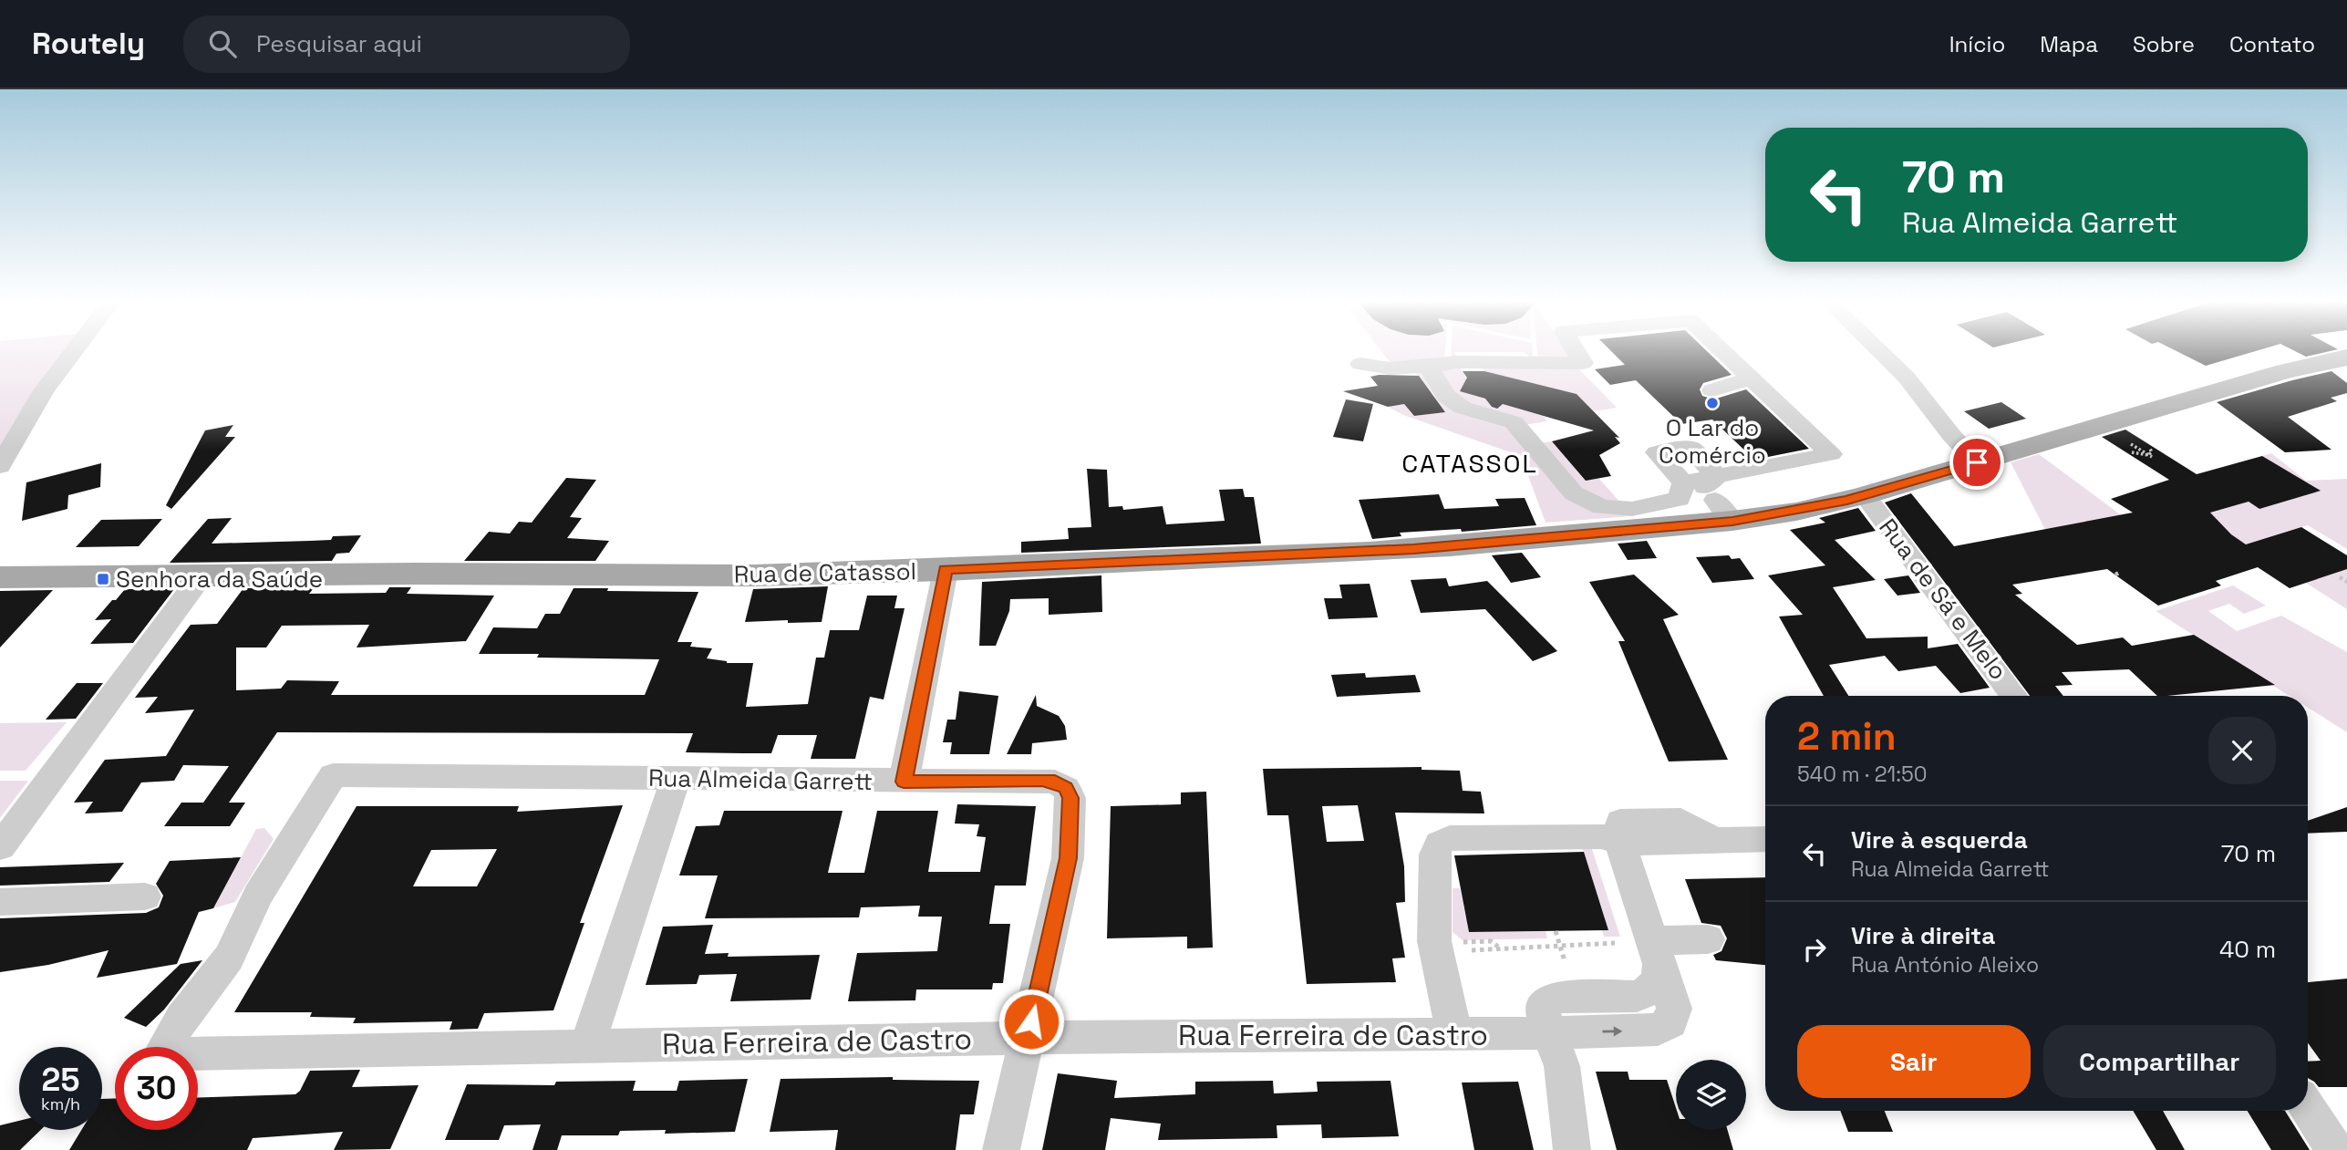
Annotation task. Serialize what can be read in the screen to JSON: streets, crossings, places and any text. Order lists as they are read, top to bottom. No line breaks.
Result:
{"streets":{"main road":["Rua de Catassol"],"street":["Rua de Sá e Melo","Rua Almeida Garrett","Rua Ferreira de Castro"]},"crossings":[["Rua de Catassol","Rua de Sá e Melo"],["Rua Almeida Garrett","Rua Ferreira de Castro"]],"districts":["CATASSOL"],"places":{"other":["O Lar do Comércio"],"transit":["Senhora da Saúde"]},"page":{"header":"Routely","search":"Pesquisar aqui","nav":["Início","Mapa","Sobre","Contato"],"turn":["70 m","Rua Almeida Garrett"],"heading":["2 min","540 m · 21:50"],"list":[{"name":"Vire à esquerda","note":"Rua Almeida Garrett","value":"70 m"},{"name":"Vire à direita","note":"Rua António Aleixo","value":"40 m"}],"buttons":["Sair","Compartilhar"],"speed":"25 km/h","limit":"30"}}
